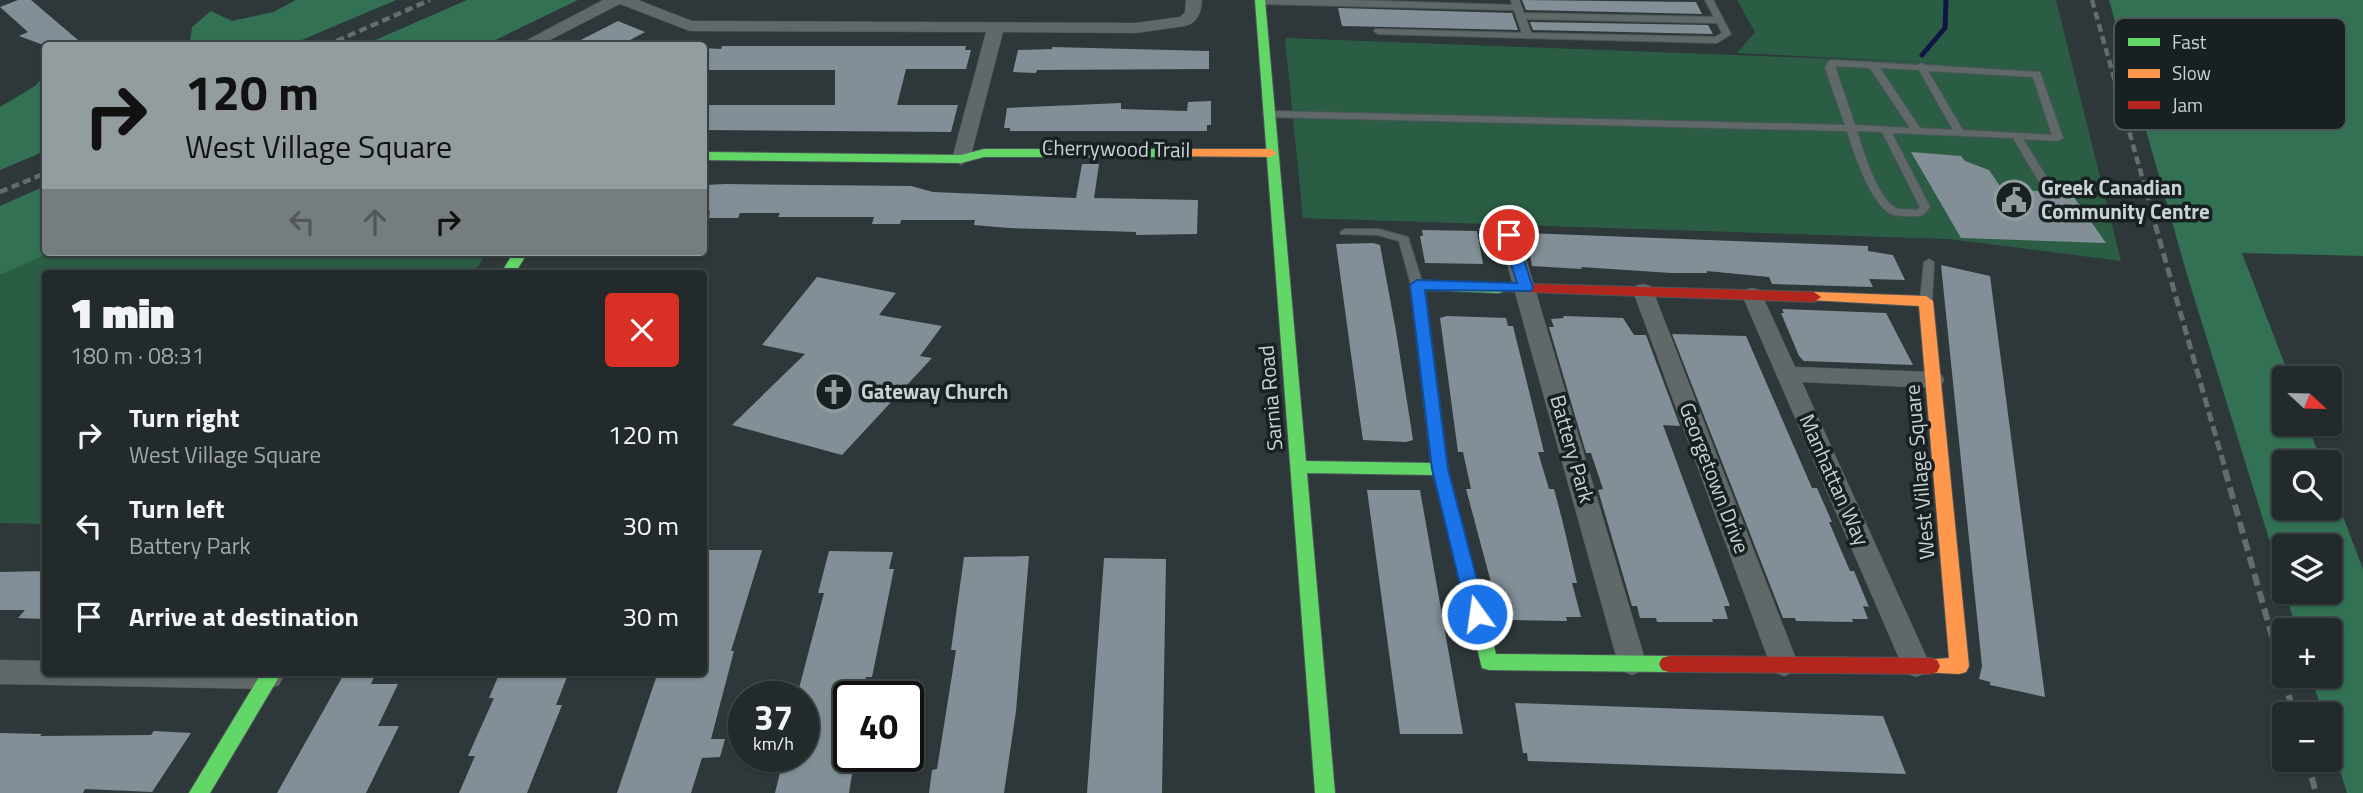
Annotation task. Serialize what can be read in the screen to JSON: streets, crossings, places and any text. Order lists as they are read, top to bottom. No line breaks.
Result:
{"streets":{"street":["Cherrywood Trail","Sarnia Road","Battery Park","West Village Square","Georgetown Drive","Manhattan Way"]},"crossings":[["Cherrywood Trail","Sarnia Road"],["Battery Park","West Village Square"],["West Village Square","Georgetown Drive"],["West Village Square","Manhattan Way"]],"places":{"public building":["Greek Canadian Community Centre"],"church":["Gateway Church"]},"legend":["Fast","Slow","Jam"],"north":"right","page":{"turn":["120 m","West Village Square"],"heading":["1 min","180 m · 08:31"],"map_buttons":["+","−"],"list":[{"name":"Turn right","note":"West Village Square","value":"120 m"},{"name":"Turn left","note":"Battery Park","value":"30 m"},{"name":"Arrive at destination","value":"30 m"}],"speed":"37 km/h","limit":"40"}}
